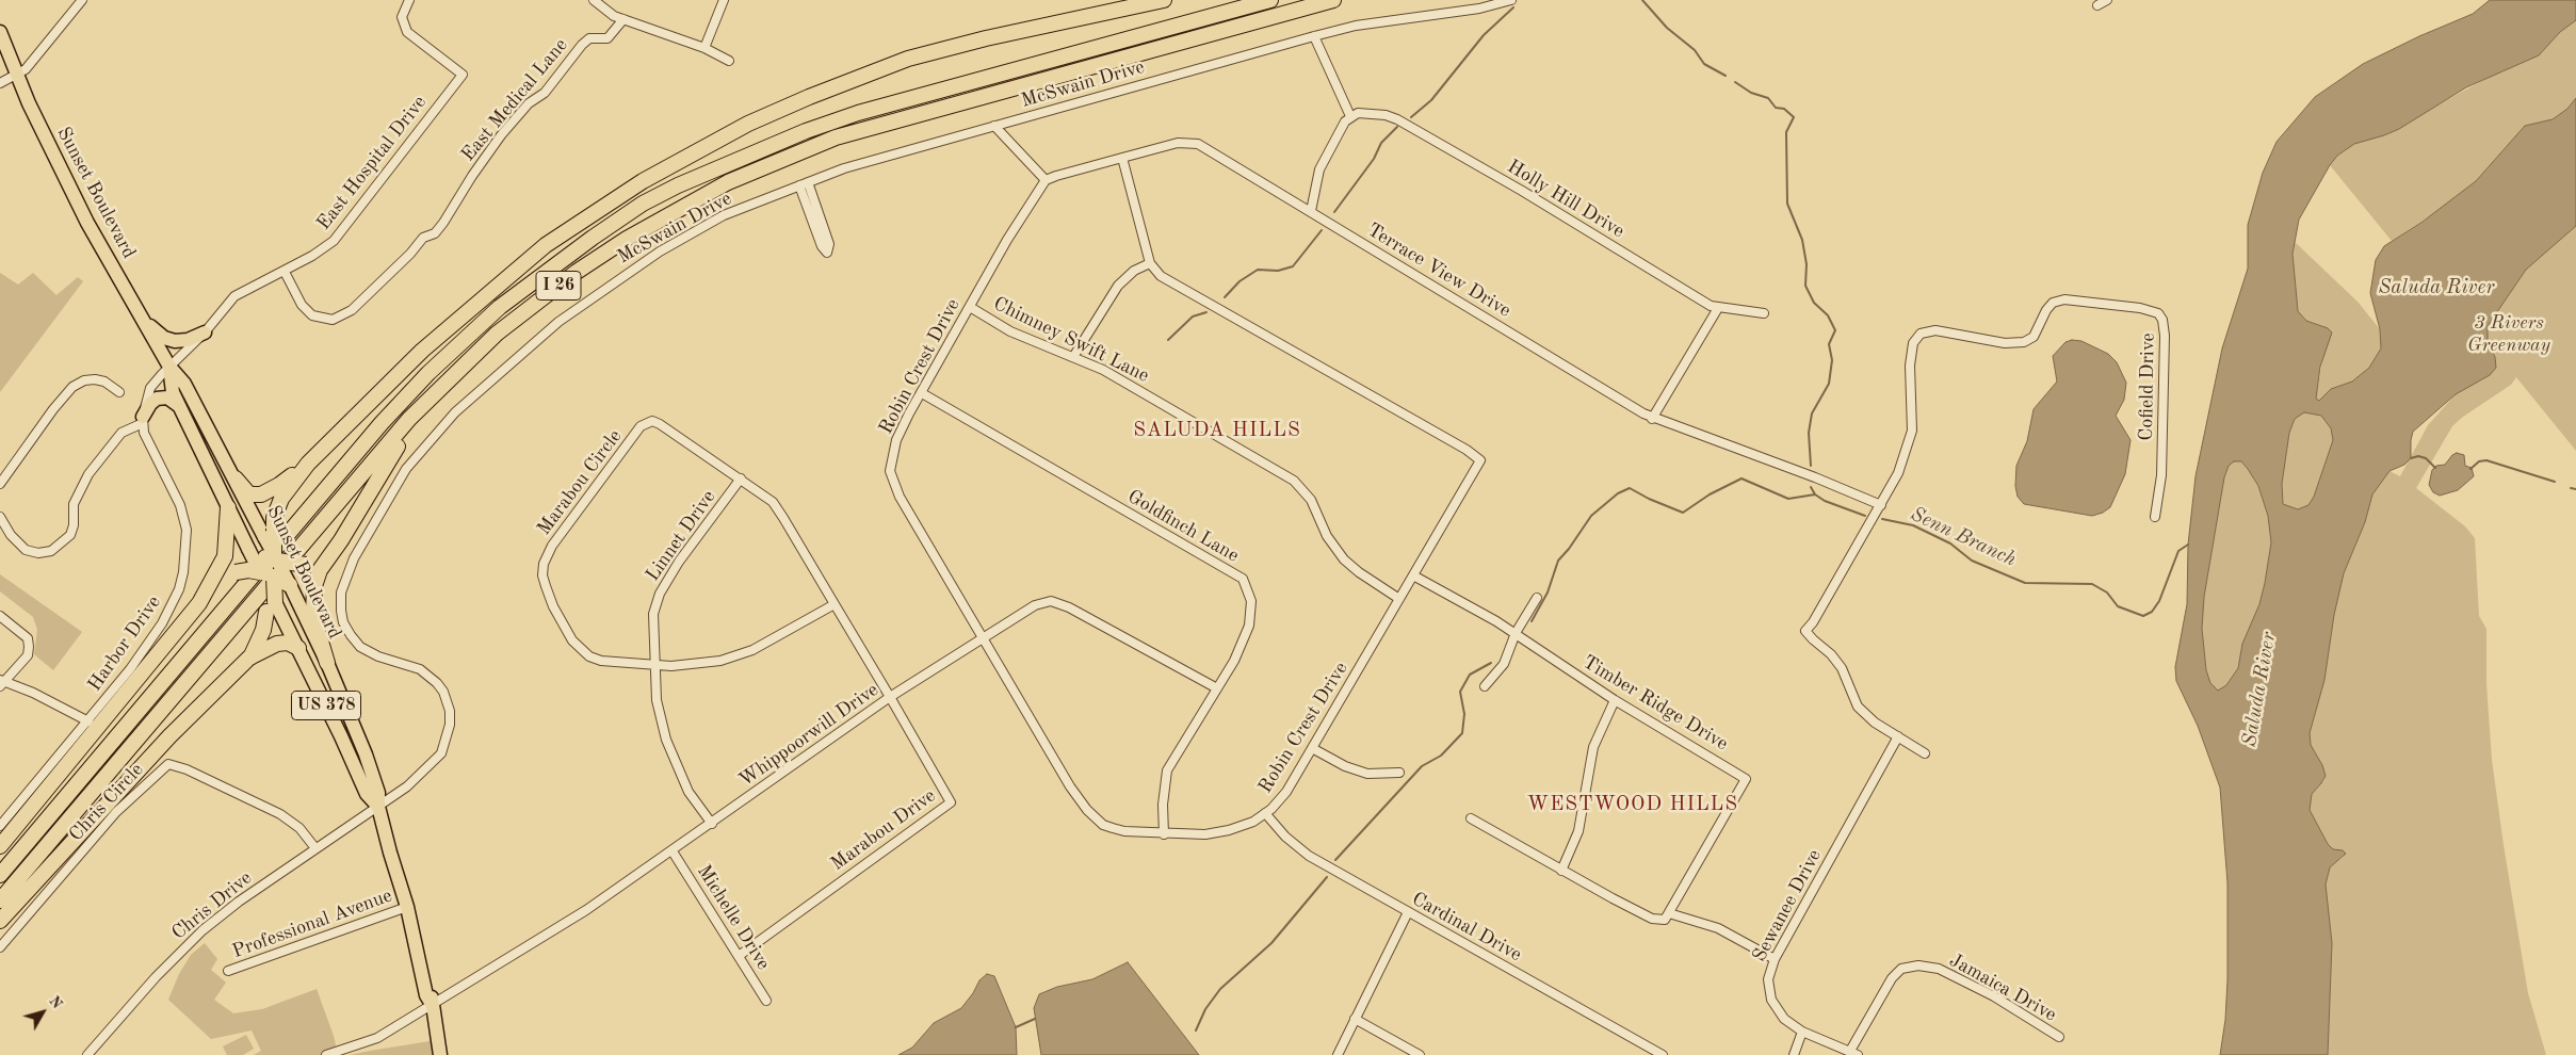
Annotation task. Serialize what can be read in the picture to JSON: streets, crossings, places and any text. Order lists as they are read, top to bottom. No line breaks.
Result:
{"streets":{"highway":["I 26"],"main road":["Sunset Boulevard","US 378"],"street":["McSwain Drive","East Medical Lane","East Hospital Drive","Holly Hill Drive","Terrace View Drive","Chimney Swift Lane","Robin Crest Drive","Cofield Drive","Marabou Circle","Goldfinch Lane","Linnet Drive","Harbor Drive","Timber Ridge Drive","Whippoorwill Drive","Chris Circle","Marabou Drive","Chris Drive","Sewanee Drive","Michelle Drive","Professional Avenue","Cardinal Drive","Jamaica Drive"]},"crossings":[["McSwain Drive","Sunset Boulevard"],["McSwain Drive","Chris Drive"],["East Medical Lane","East Hospital Drive"],["East Hospital Drive","Sunset Boulevard"],["Sunset Boulevard","Whippoorwill Drive"],["Sunset Boulevard","Chris Drive"],["Sunset Boulevard","Professional Avenue"],["Terrace View Drive","Robin Crest Drive"],["Terrace View Drive","Cofield Drive"],["Chimney Swift Lane","Robin Crest Drive"],["Robin Crest Drive","Goldfinch Lane"],["Robin Crest Drive","Timber Ridge Drive"],["Robin Crest Drive","Whippoorwill Drive"],["Robin Crest Drive","Cardinal Drive"],["Cofield Drive","Sewanee Drive"],["Marabou Circle","Linnet Drive"],["Marabou Circle","Whippoorwill Drive"],["Marabou Circle","Marabou Drive"],["Goldfinch Lane","Whippoorwill Drive"],["Linnet Drive","Whippoorwill Drive"],["Whippoorwill Drive","Marabou Drive"],["Whippoorwill Drive","Michelle Drive"],["Chris Circle","Chris Drive"],["Marabou Drive","Michelle Drive"],["Sewanee Drive","Jamaica Drive"]],"districts":["SALUDA HILLS","WESTWOOD HILLS"],"water":["Saluda River","Senn Branch"],"parks":["3 Rivers Greenway"],"north":"top right"}
